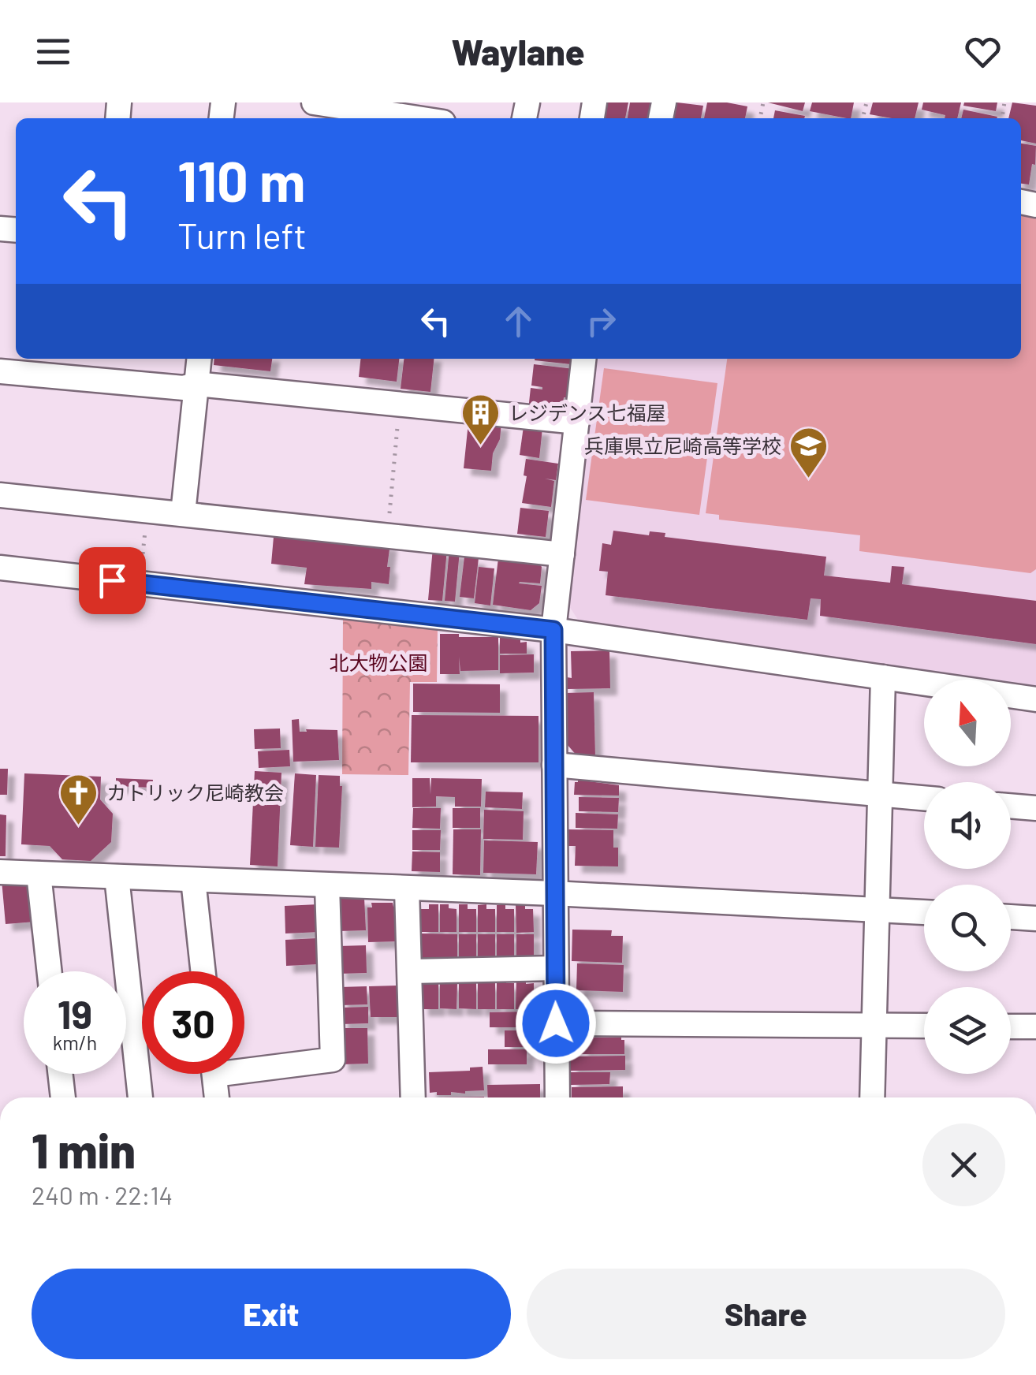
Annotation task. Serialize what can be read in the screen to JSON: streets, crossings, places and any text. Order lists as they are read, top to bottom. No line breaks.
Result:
{"parks":["北大物公園"],"places":{"building":["レジデンス七福屋"],"school or university":["兵庫県立尼崎高等学校"],"church":["カトリック尼崎教会"]},"north":"top","page":{"header":"Waylane","turn":["110 m","Turn left"],"speed":"19 km/h","limit":"30","heading":["1 min","240 m · 22:14"],"buttons":["Exit","Share"]}}
